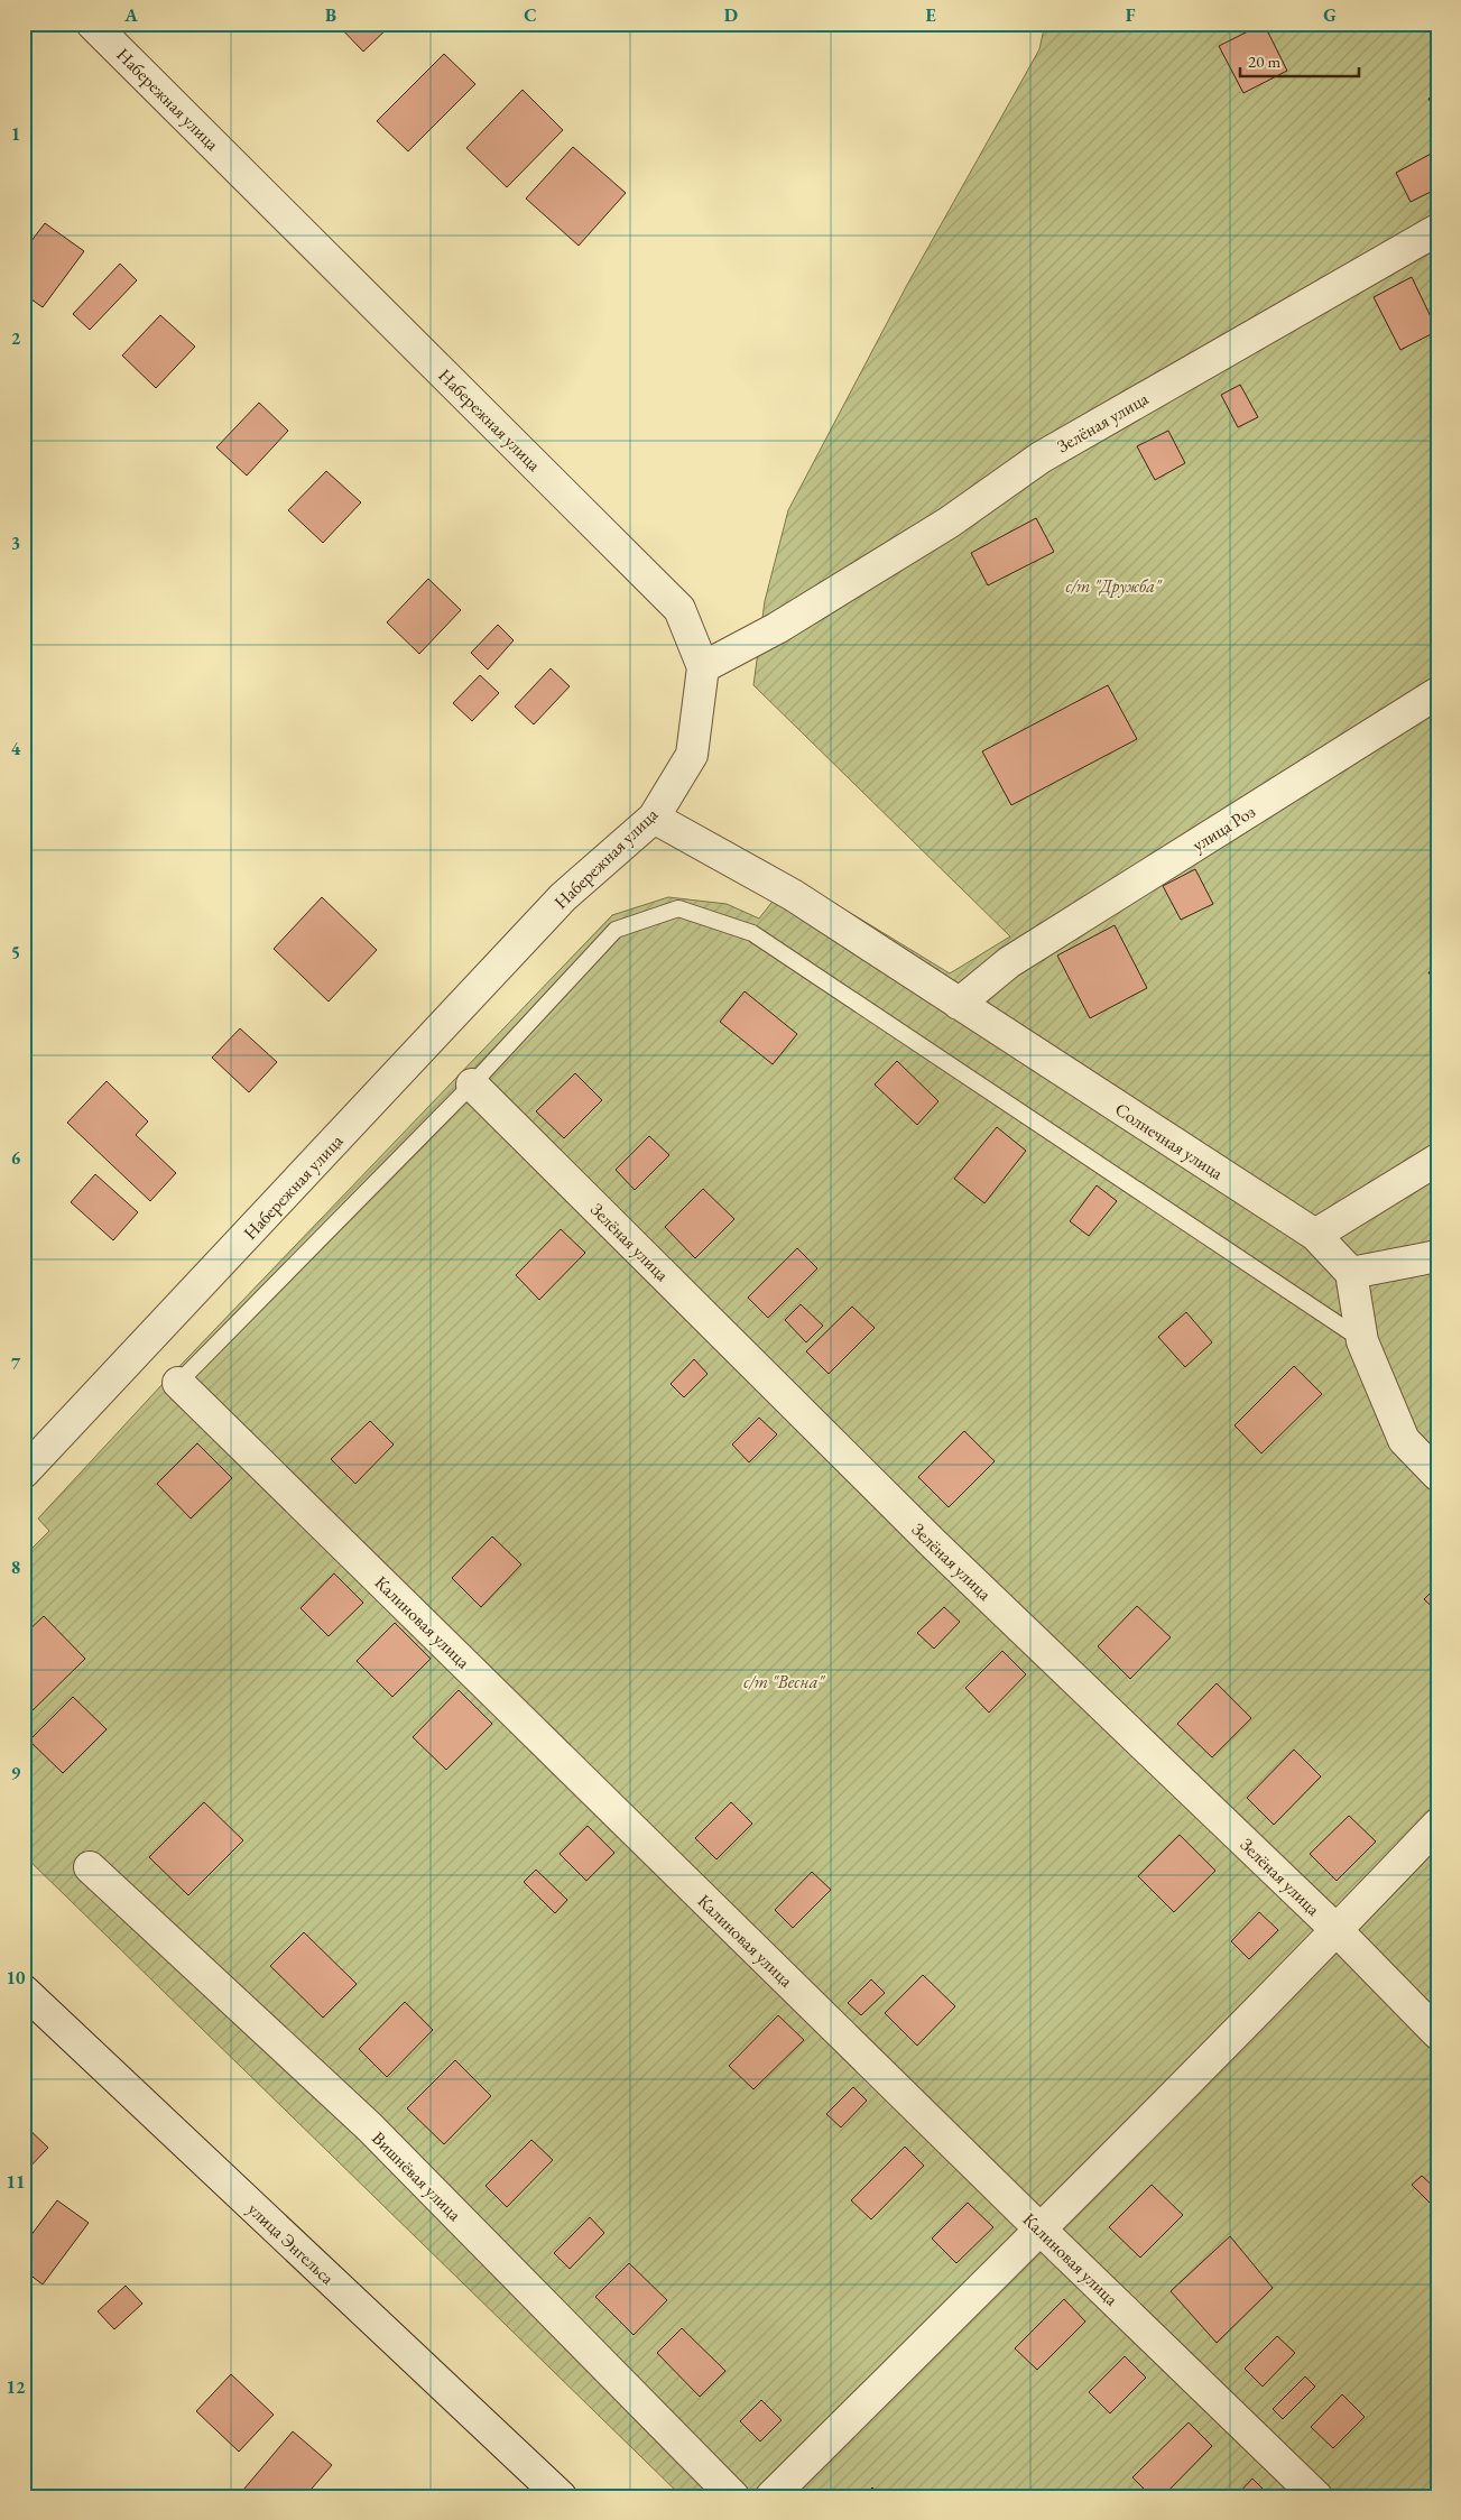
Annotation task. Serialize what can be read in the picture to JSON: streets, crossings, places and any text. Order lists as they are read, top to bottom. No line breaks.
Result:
{"streets":{"street":["Набережная улица","Зелёная улица","улица Роз","Солнечная улица","Калиновая улица","Вишнёвая улица","улица Энгельса"]},"crossings":[["Набережная улица","Зелёная улица"],["Набережная улица","Солнечная улица"],["улица Роз","Солнечная улица"]],"parks":["с/т \"Дружба\"","с/т \"Весна\""],"scale_bar":"20 m","grid":{"columns":["A","B","C","D","E","F","G"],"rows":["1","2","3","4","5","6","7","8","9","10","11","12"]}}
